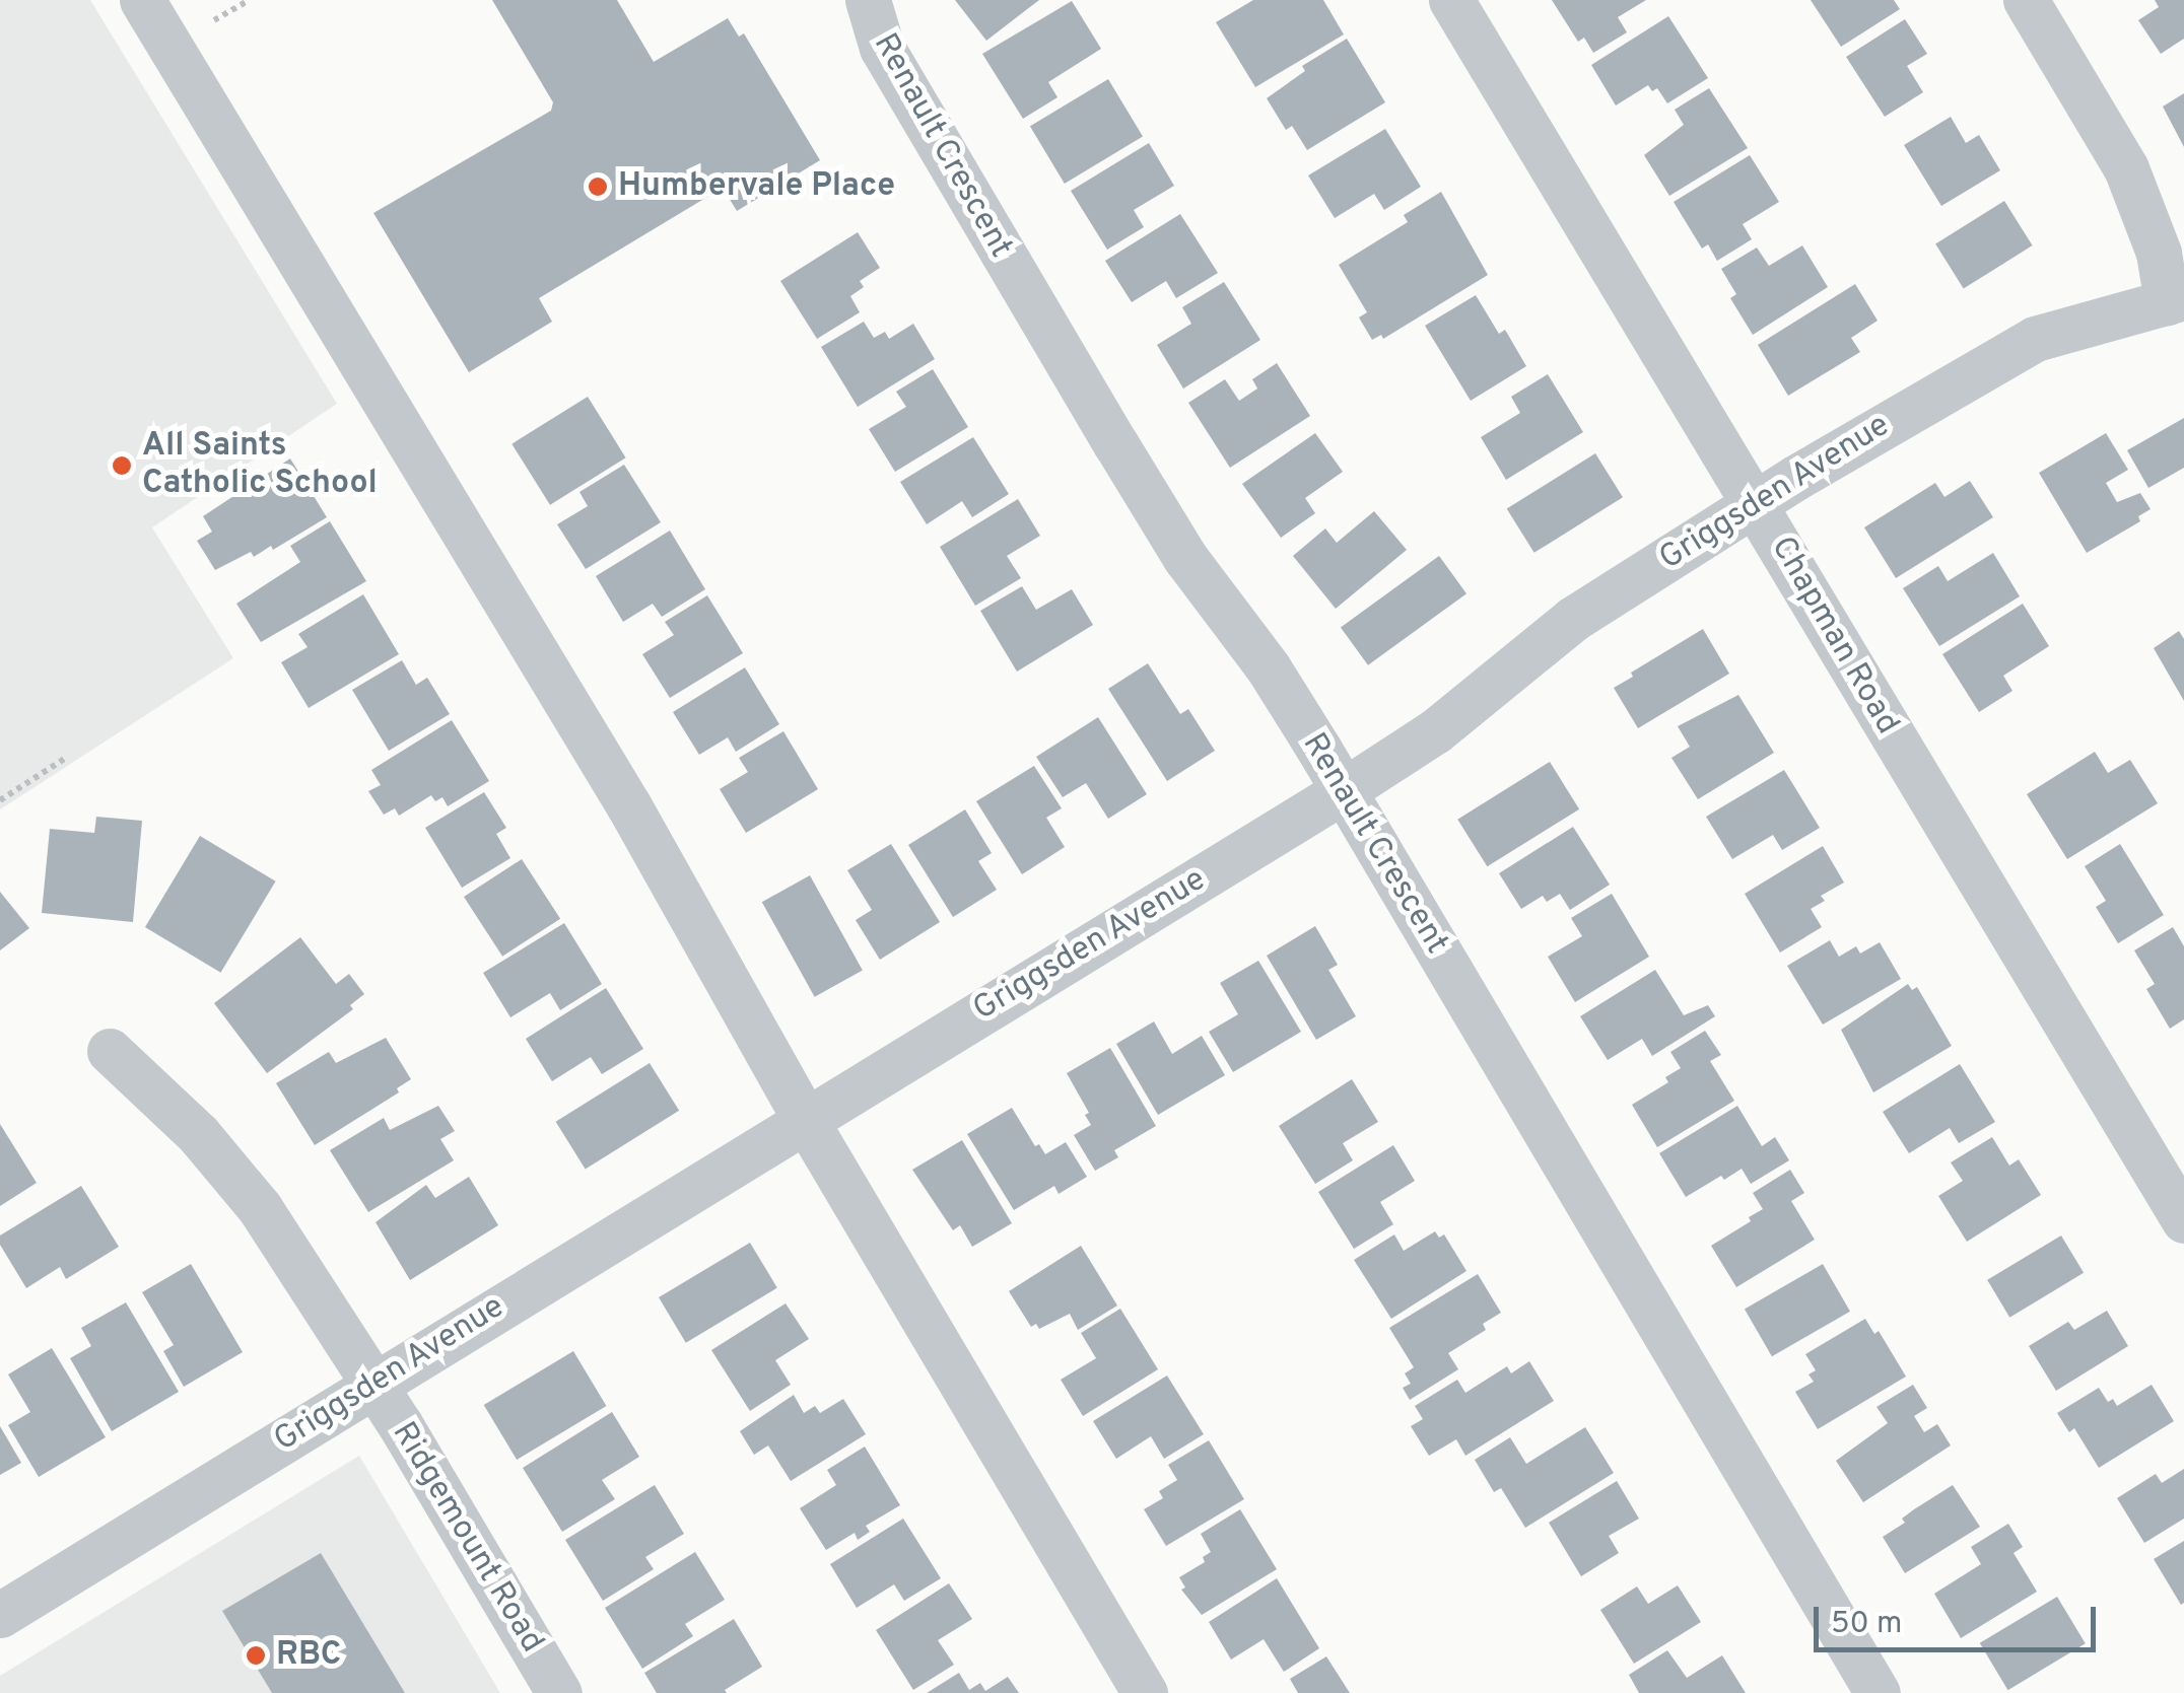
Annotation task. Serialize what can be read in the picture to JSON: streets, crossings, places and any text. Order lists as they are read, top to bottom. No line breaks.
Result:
{"streets":{"street":["Renault Crescent","Griggsden Avenue","Chapman Road","Ridgemount Road"]},"crossings":[["Renault Crescent","Griggsden Avenue"],["Griggsden Avenue","Chapman Road"],["Griggsden Avenue","Ridgemount Road"]],"places":["Humbervale Place","All Saints Catholic School","RBC"],"scale_bar":"50 m"}
